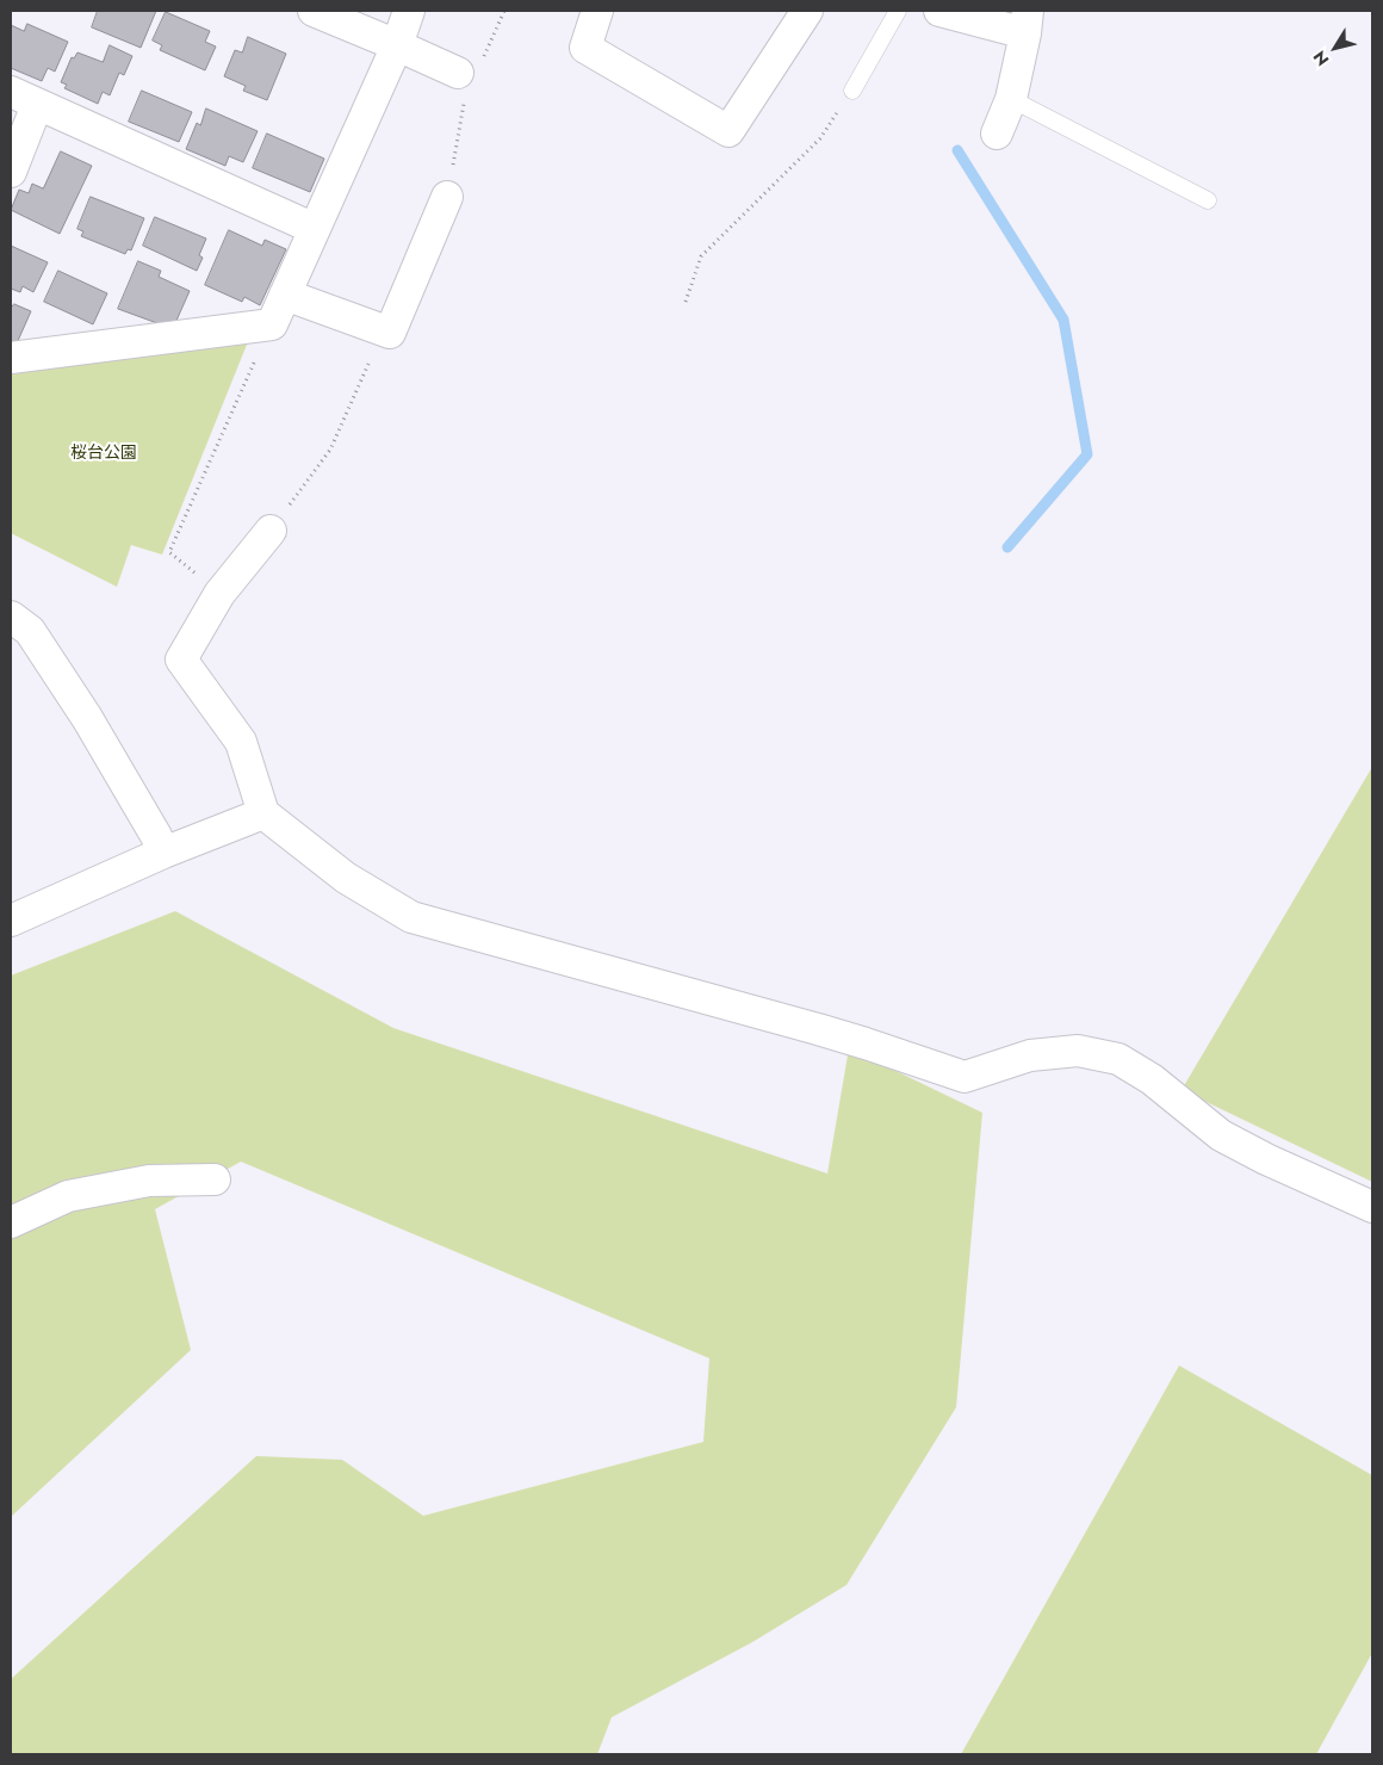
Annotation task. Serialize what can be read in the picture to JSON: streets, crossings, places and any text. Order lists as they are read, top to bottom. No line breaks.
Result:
{"parks":["桜台公園"],"north":"bottom left"}
